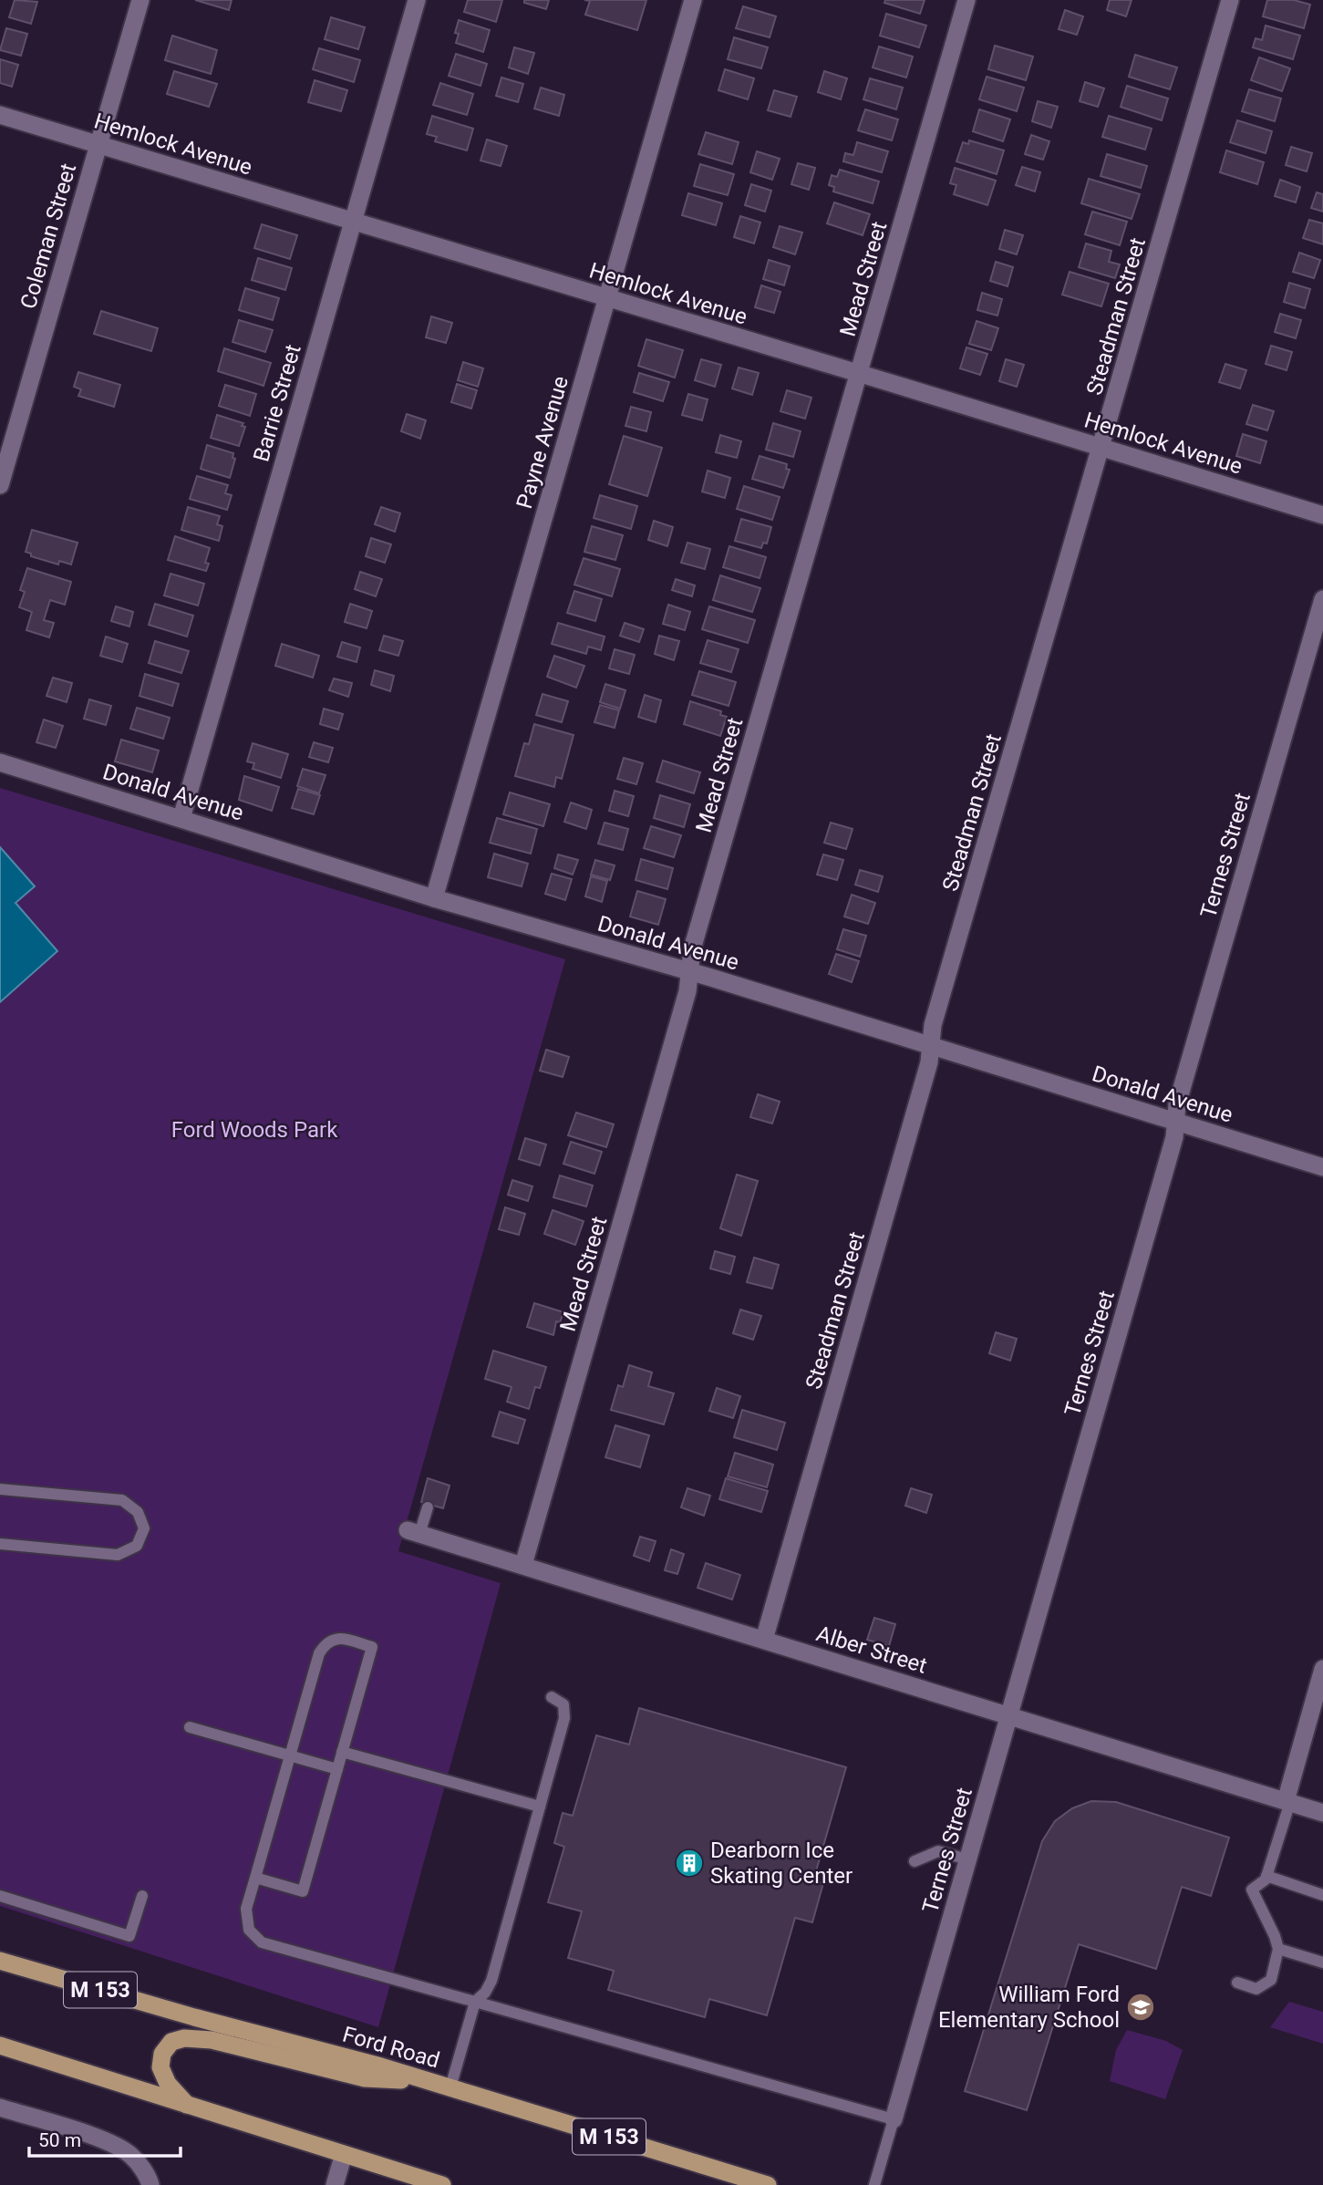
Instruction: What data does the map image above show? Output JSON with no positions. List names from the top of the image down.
{
  "streets": {
    "main road": ["M 153", "Ford Road"],
    "street": [
      "Hemlock Avenue",
      "Coleman Street",
      "Mead Street",
      "Steadman Street",
      "Barrie Street",
      "Payne Avenue",
      "Donald Avenue",
      "Ternes Street",
      "Alber Street"
    ]
  },
  "crossings": [
    ["Hemlock Avenue", "Coleman Street"],
    ["Hemlock Avenue", "Mead Street"],
    ["Hemlock Avenue", "Steadman Street"],
    ["Hemlock Avenue", "Barrie Street"],
    ["Hemlock Avenue", "Payne Avenue"],
    ["Mead Street", "Donald Avenue"],
    ["Mead Street", "Alber Street"],
    ["Steadman Street", "Donald Avenue"],
    ["Steadman Street", "Alber Street"],
    ["Barrie Street", "Donald Avenue"],
    ["Payne Avenue", "Donald Avenue"],
    ["Donald Avenue", "Ternes Street"],
    ["Ternes Street", "Alber Street"]
  ],
  "parks": ["Ford Woods Park"],
  "places": {
    "building": ["Dearborn Ice Skating Center"],
    "school or university": ["William Ford Elementary School"]
  },
  "scale_bar": "50 m"
}
